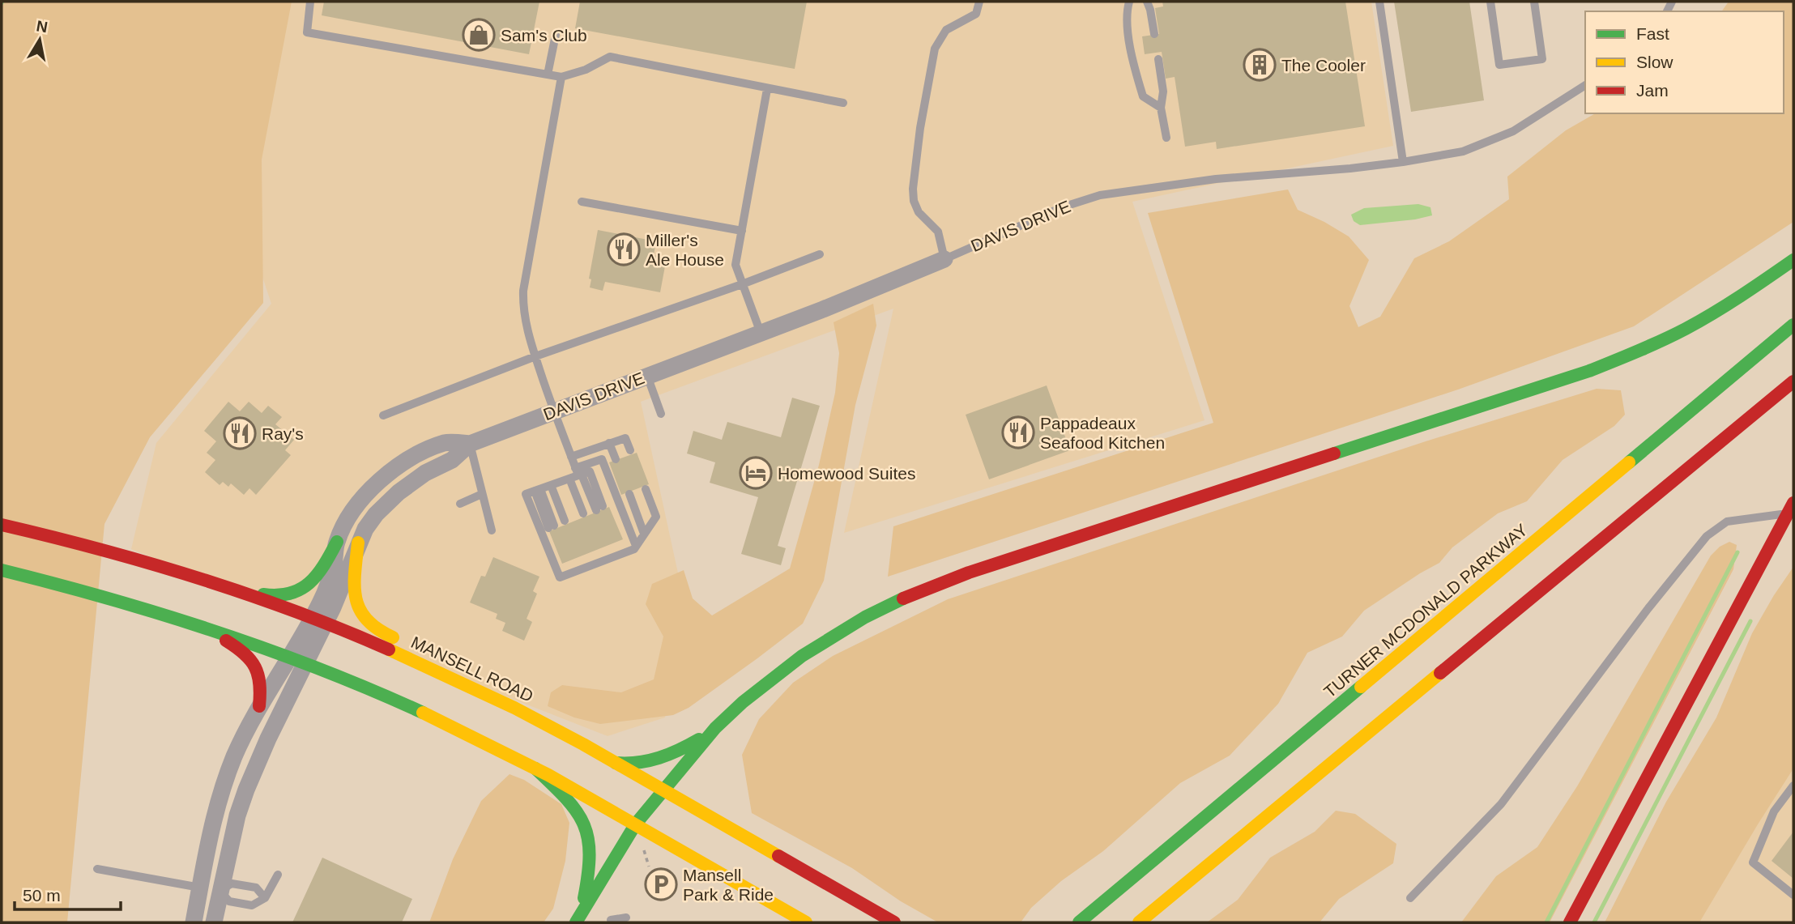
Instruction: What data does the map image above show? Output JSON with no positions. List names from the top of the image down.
{
  "streets": {
    "main road": ["TURNER MCDONALD PARKWAY", "MANSELL ROAD"],
    "street": ["DAVIS DRIVE"]
  },
  "crossings": [
    ["DAVIS DRIVE", "MANSELL ROAD"]
  ],
  "places": {
    "shop": ["Sam's Club"],
    "building": ["The Cooler"],
    "restaurant": ["Miller's Ale House", "Pappadeaux Seafood Kitchen", "Ray's"],
    "hotel": ["Homewood Suites"],
    "parking": ["Mansell Park & Ride"]
  },
  "legend": ["Fast", "Slow", "Jam"],
  "scale_bar": "50 m",
  "north": "top"
}
